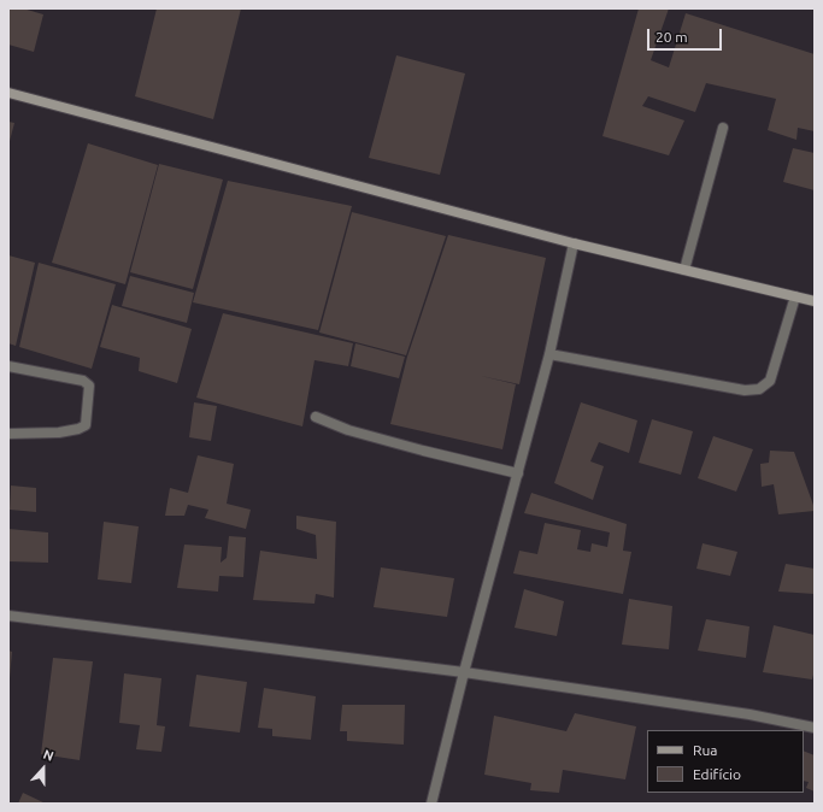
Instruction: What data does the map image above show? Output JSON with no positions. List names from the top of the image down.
{
  "legend": ["Rua", "Edifício"],
  "scale_bar": "20 m",
  "north": "top"
}
